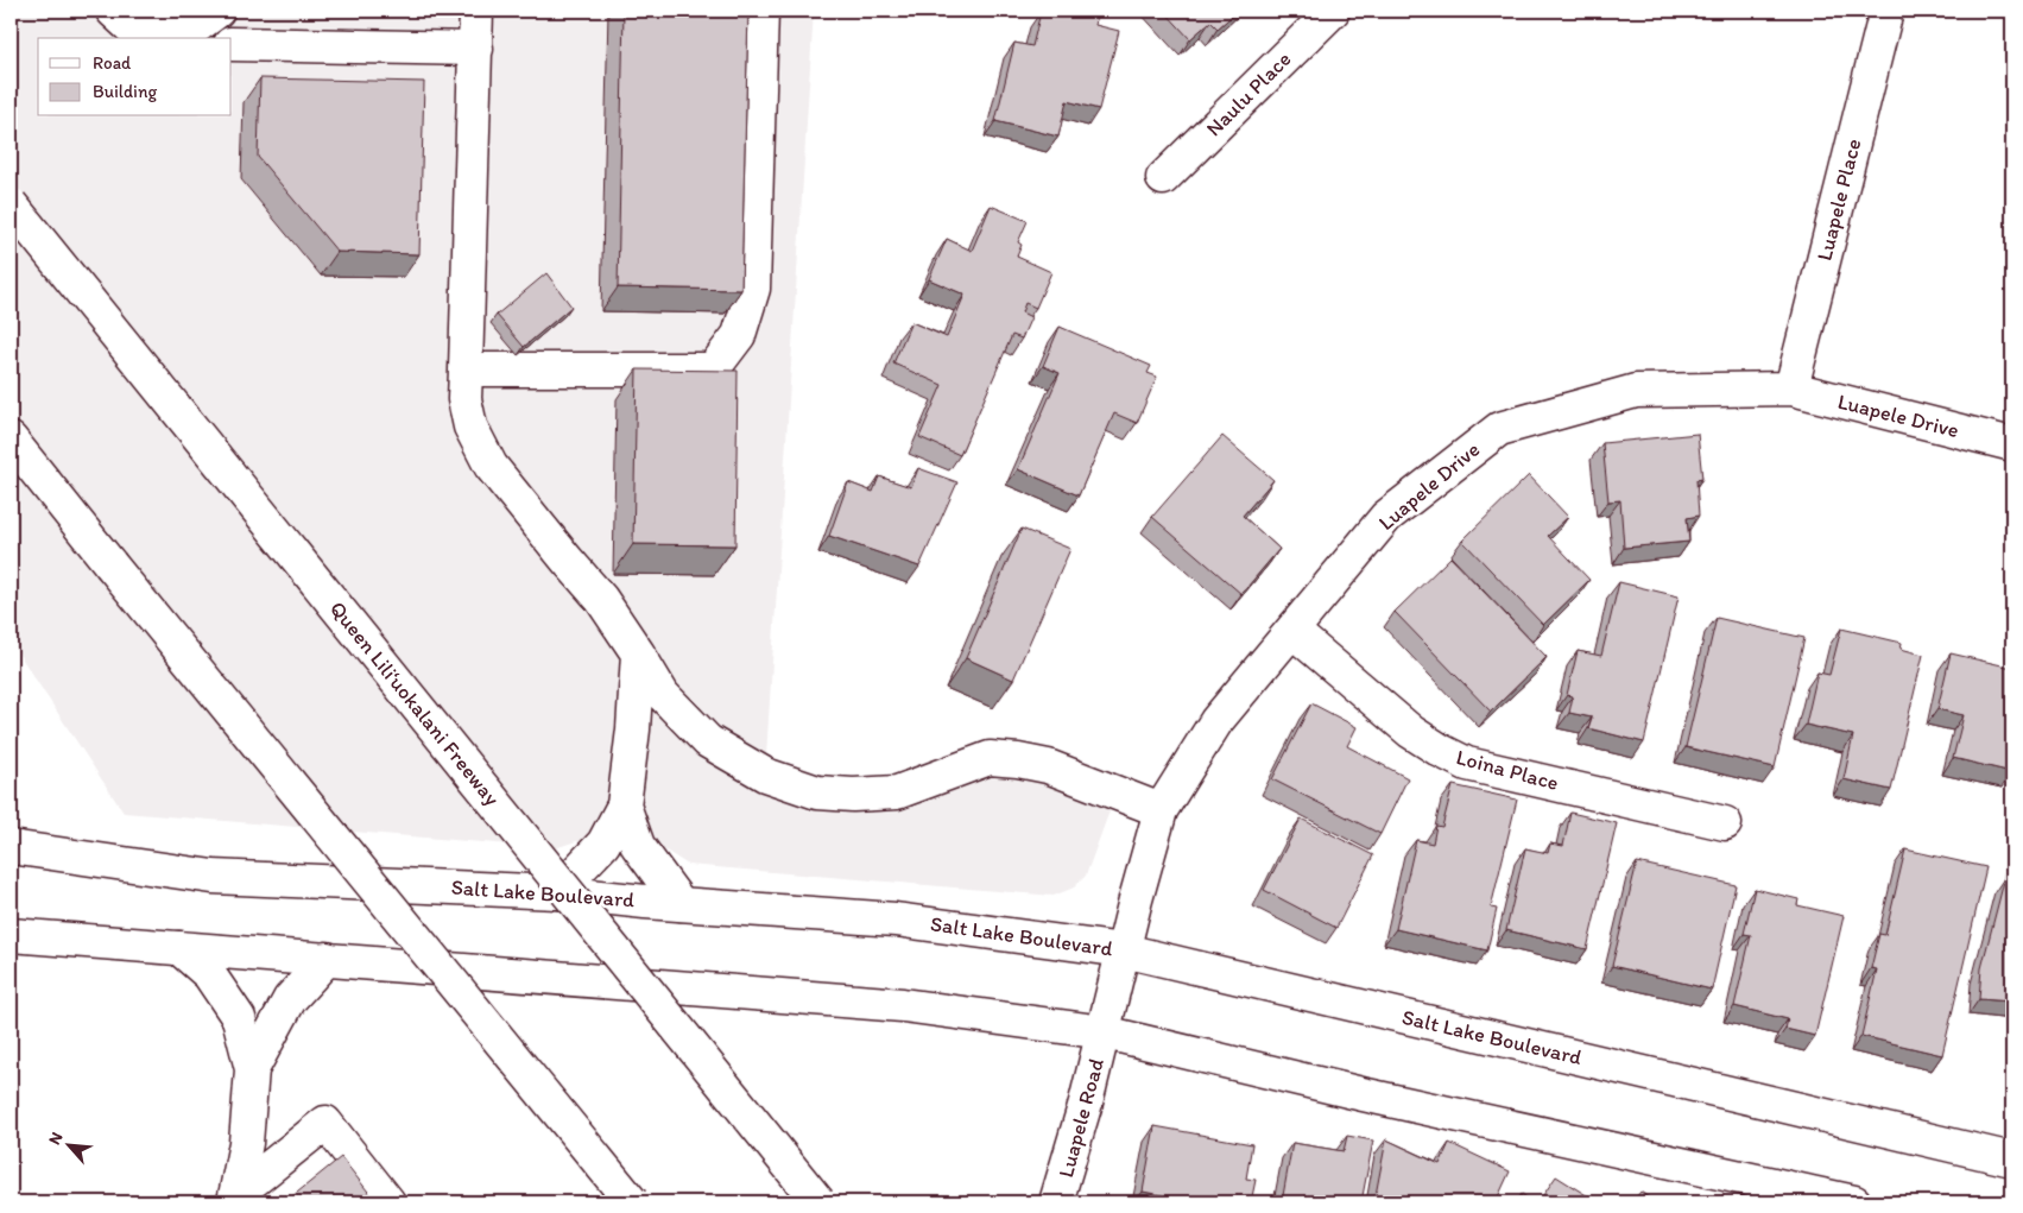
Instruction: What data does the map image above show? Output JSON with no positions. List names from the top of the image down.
{
  "streets": {
    "main road": [
      "Naulu Place",
      "Luapele Place",
      "Luapele Drive",
      "Queen Liliʻuokalani Freeway",
      "Loina Place",
      "Salt Lake Boulevard",
      "Luapele Road"
    ]
  },
  "crossings": [
    ["Luapele Place", "Luapele Drive"],
    ["Luapele Drive", "Loina Place"],
    ["Luapele Drive", "Salt Lake Boulevard"],
    ["Luapele Drive", "Luapele Road"]
  ],
  "legend": ["Road", "Building"],
  "north": "top left"
}
